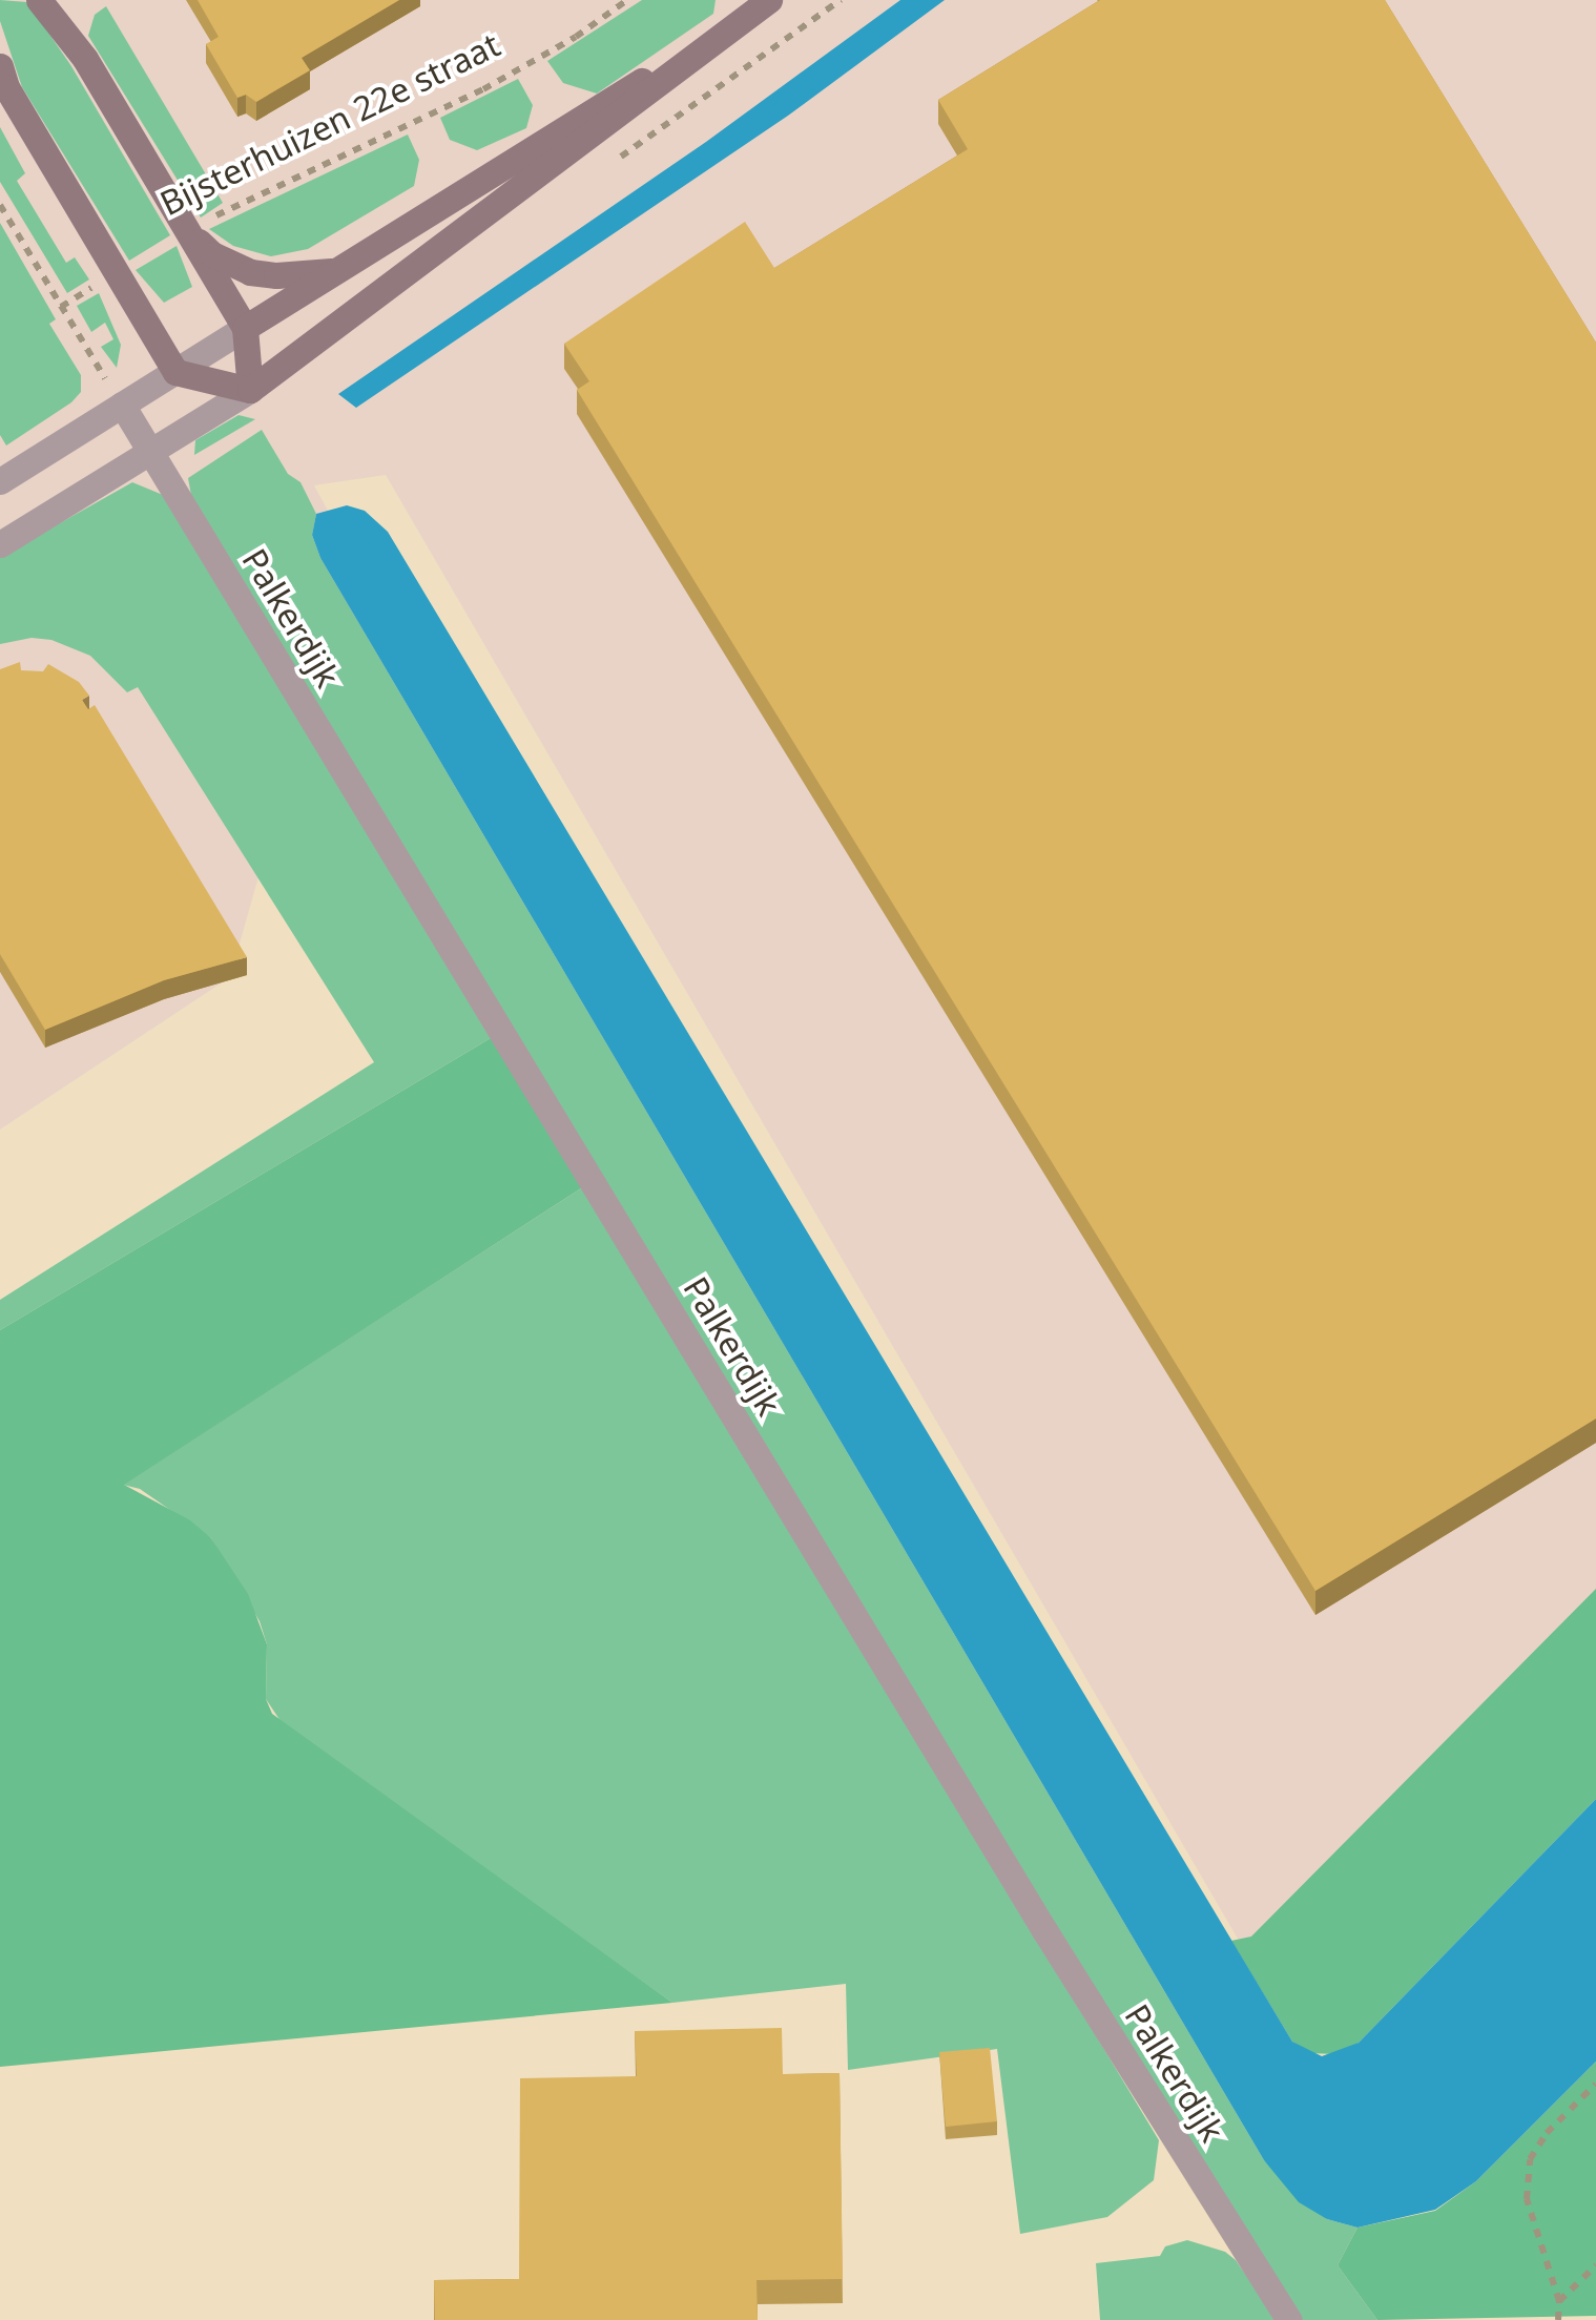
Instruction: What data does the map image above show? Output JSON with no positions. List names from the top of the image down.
{
  "streets": {
    "street": ["Palkerdijk"],
    "path": ["Bijsterhuizen 22e straat"]
  }
}
